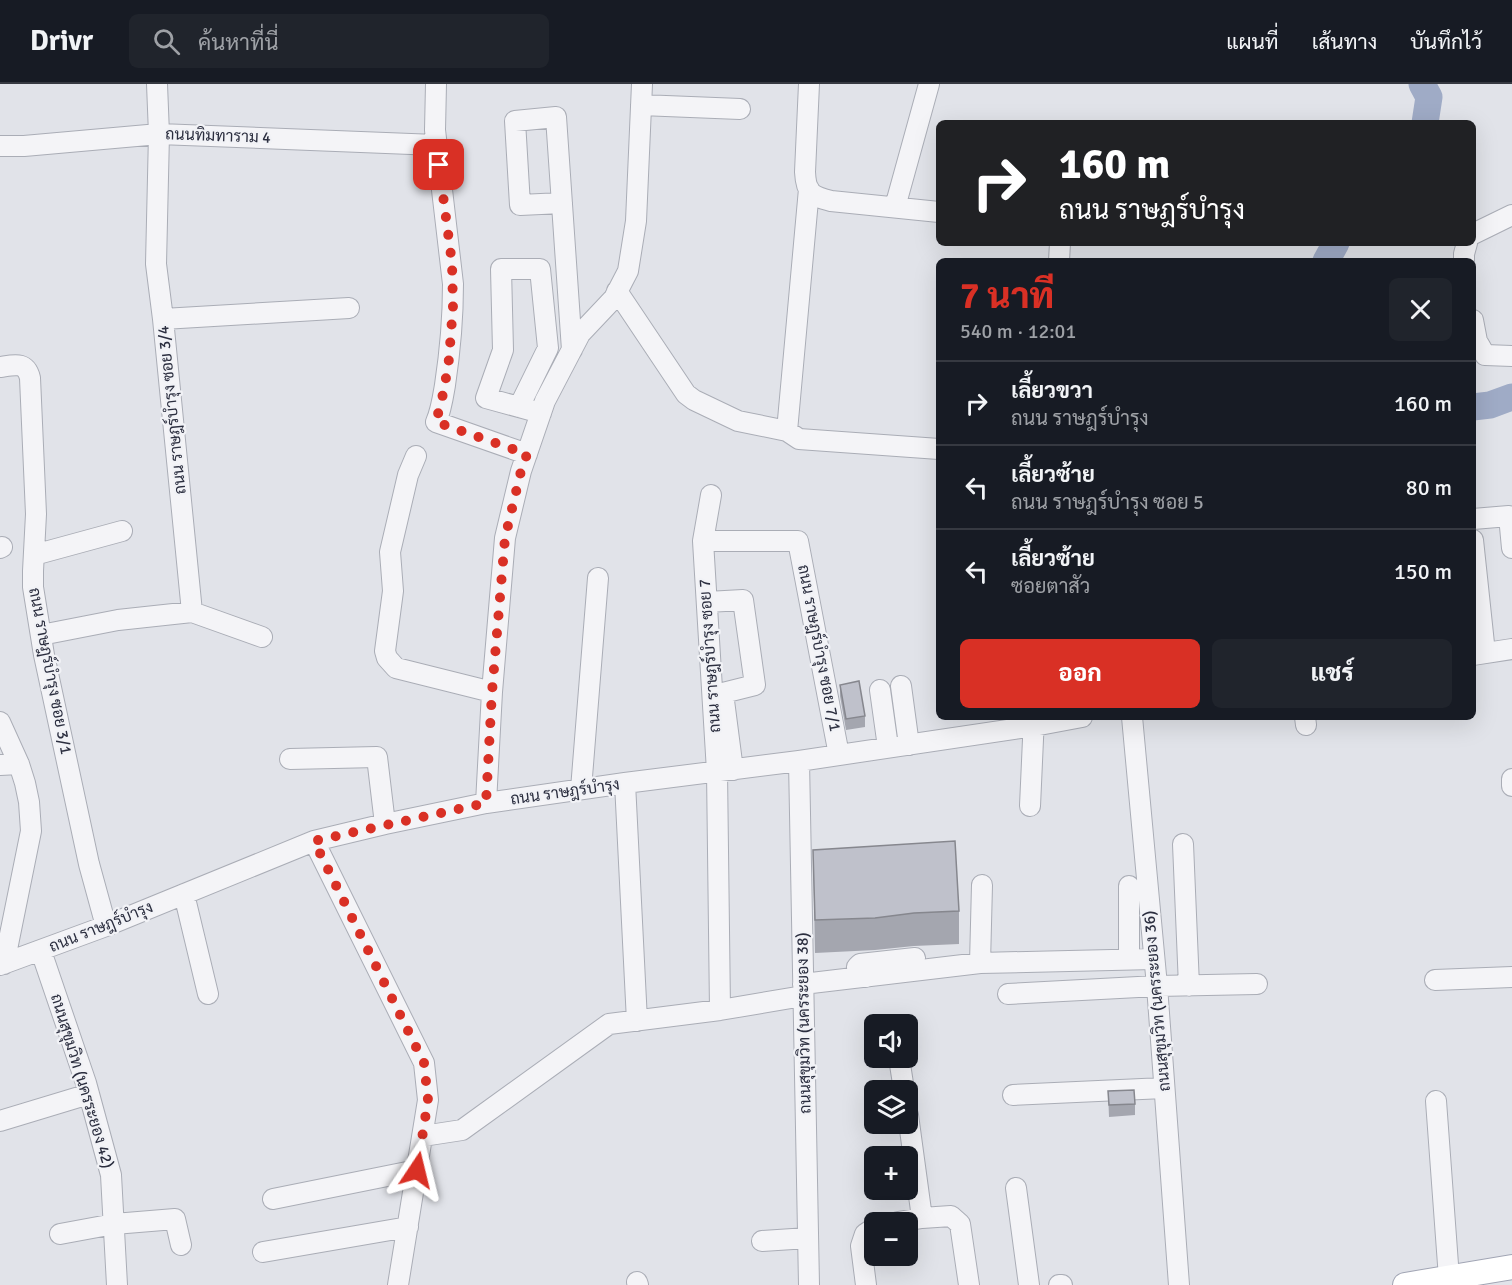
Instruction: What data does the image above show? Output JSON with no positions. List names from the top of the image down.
{
  "streets": {
    "street": [
      "ถนนทิมทาราม 4",
      "ถนน ราษฎร์บำรุง ซอย 3/4",
      "ถนน ราษฎร์บำรุง ซอย 7/1",
      "ถนน ราษฎร์บำรุง ซอย 7",
      "ถนน ราษฎร์บำรุง ซอย 3/1",
      "ถนน ราษฎร์บำรุง",
      "ถนนสุขุมวิท (นครระยอง 36)",
      "ถนนสุขุมวิท (นครระยอง 38)",
      "ถนนสุขุมวิท (นครระยอง 42)"
    ]
  },
  "crossings": [
    ["ถนนทิมทาราม 4", "ถนน ราษฎร์บำรุง ซอย 3/4"],
    ["ถนน ราษฎร์บำรุง ซอย 7/1", "ถนน ราษฎร์บำรุง ซอย 7"],
    ["ถนน ราษฎร์บำรุง ซอย 7/1", "ถนน ราษฎร์บำรุง"],
    ["ถนน ราษฎร์บำรุง ซอย 7", "ถนน ราษฎร์บำรุง"],
    ["ถนน ราษฎร์บำรุง ซอย 3/1", "ถนน ราษฎร์บำรุง"],
    ["ถนน ราษฎร์บำรุง", "ถนนสุขุมวิท (นครระยอง 38)"],
    ["ถนน ราษฎร์บำรุง", "ถนนสุขุมวิท (นครระยอง 42)"]
  ],
  "page": {
    "header": "Drivr",
    "search": "ค้นหาที่นี่",
    "nav": ["แผนที่", "เส้นทาง", "บันทึกไว้"],
    "turn": ["160 m", "ถนน ราษฎร์บำรุง"],
    "heading": ["7 นาที", "540 m · 12:01"],
    "list": [
      {
        "name": "เลี้ยวขวา",
        "note": "ถนน ราษฎร์บำรุง",
        "value": "160 m"
      },
      {
        "name": "เลี้ยวซ้าย",
        "note": "ถนน ราษฎร์บำรุง ซอย 5",
        "value": "80 m"
      },
      {
        "name": "เลี้ยวซ้าย",
        "note": "ซอยตาสัว",
        "value": "150 m"
      }
    ],
    "buttons": ["ออก", "แชร์"],
    "map_buttons": ["+", "−"]
  }
}
